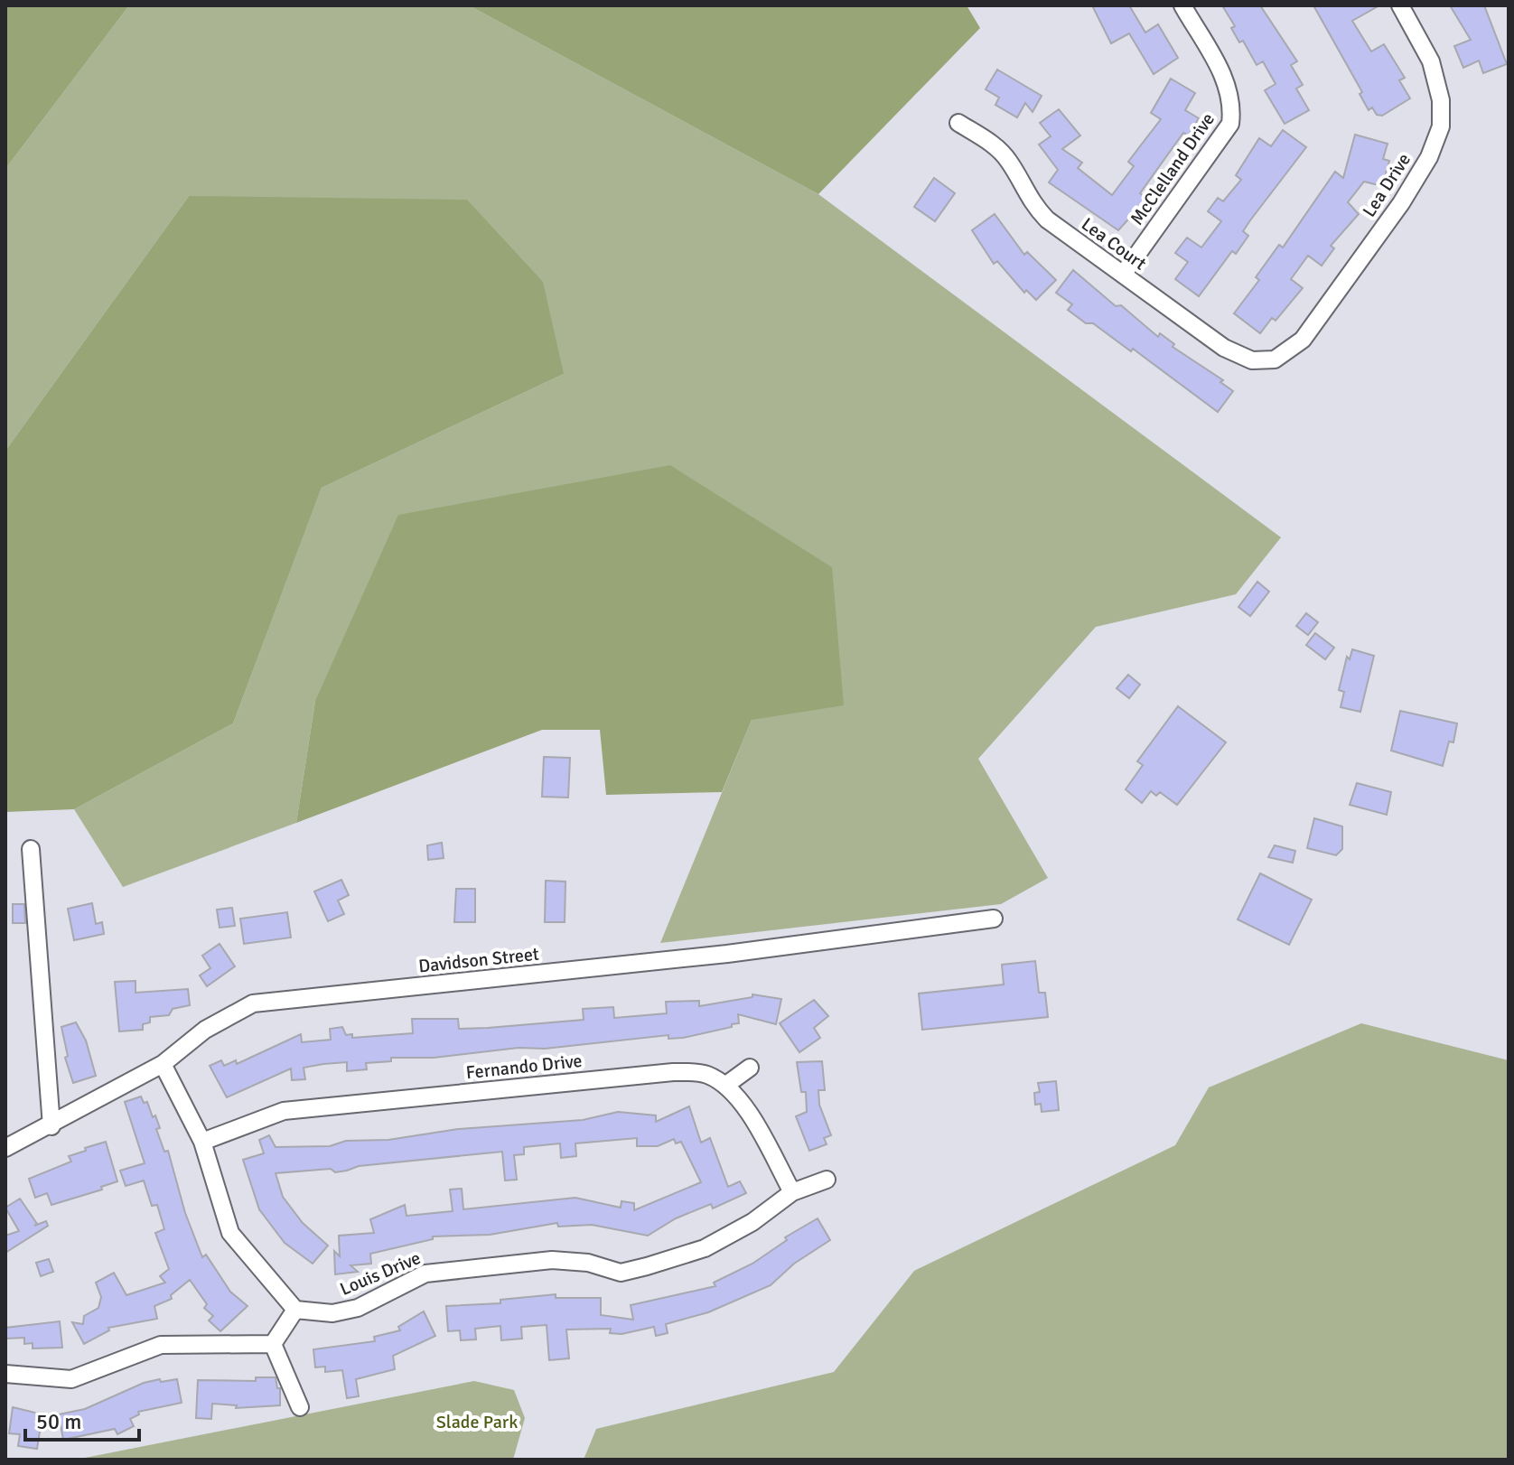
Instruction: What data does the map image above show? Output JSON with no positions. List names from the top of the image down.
{
  "streets": {
    "street": [
      "McClelland Drive",
      "Lea Drive",
      "Lea Court",
      "Davidson Street",
      "Fernando Drive",
      "Louis Drive"
    ]
  },
  "crossings": [
    ["McClelland Drive", "Lea Court"],
    ["Lea Drive", "Lea Court"]
  ],
  "parks": ["Slade Park"],
  "scale_bar": "50 m"
}
